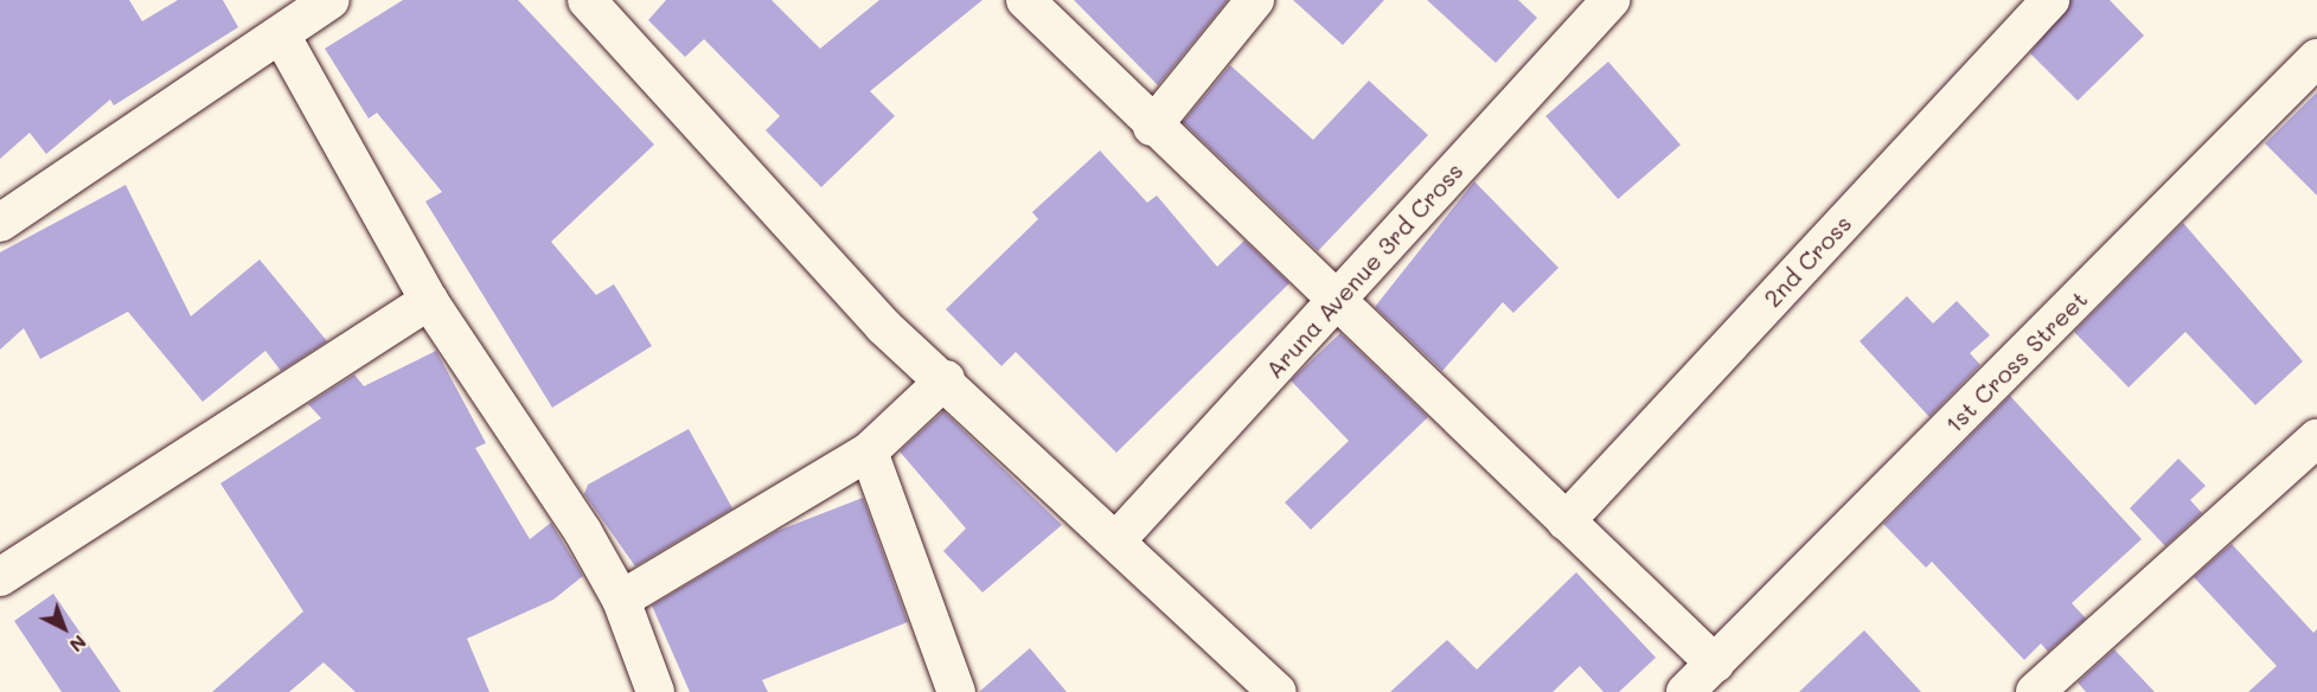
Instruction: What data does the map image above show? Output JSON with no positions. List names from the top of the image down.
{
  "streets": {
    "street": ["2nd Cross", "Aruna Avenue 3rd Cross", "1st Cross Street"]
  },
  "north": "bottom right"
}
